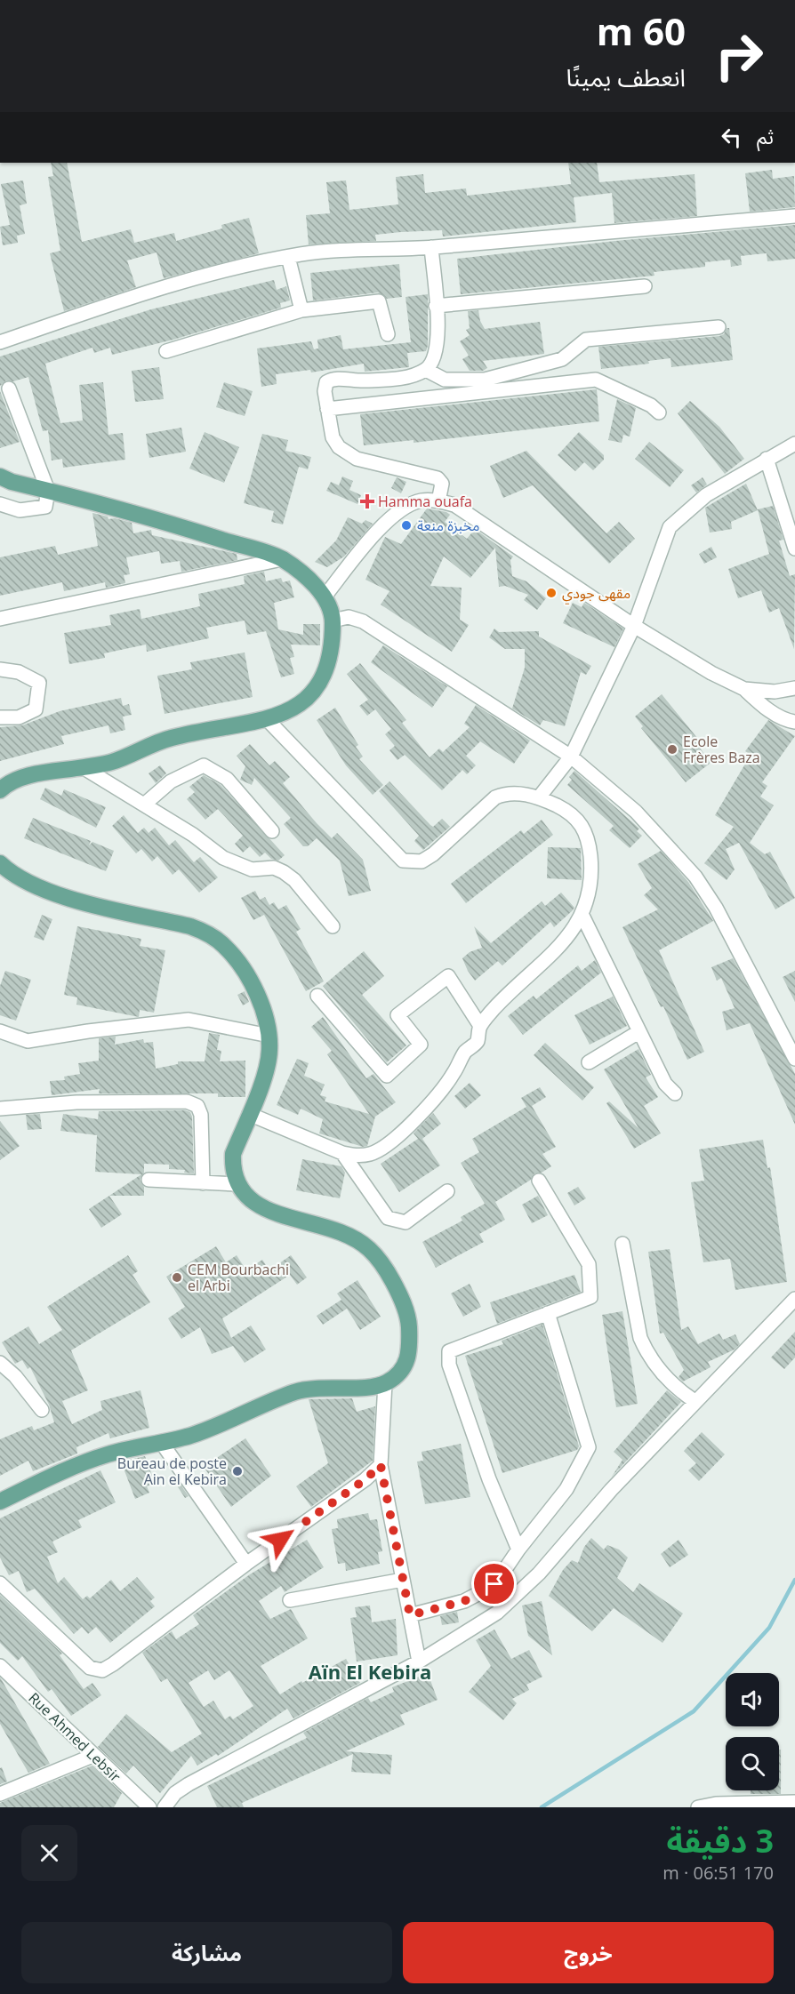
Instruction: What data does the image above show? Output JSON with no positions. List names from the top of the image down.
{
  "streets": {
    "street": ["Rue Ahmed Lebsir"]
  },
  "districts": ["Aïn El Kebira"],
  "places": {
    "health": ["Hamma ouafa"],
    "other": [
      "مخبزة منعة",
      "مقهى جودي",
      "Ecole Frères Baza",
      "CEM Bourbachi el Arbi",
      "Bureau de poste Ain el Kebira"
    ]
  },
  "page": {
    "turn": ["60 m", "انعطف يمينًا"],
    "then": "ثم",
    "heading": ["3 دقيقة", "170 m · 06:51"],
    "buttons": ["خروج", "مشاركة"]
  }
}
